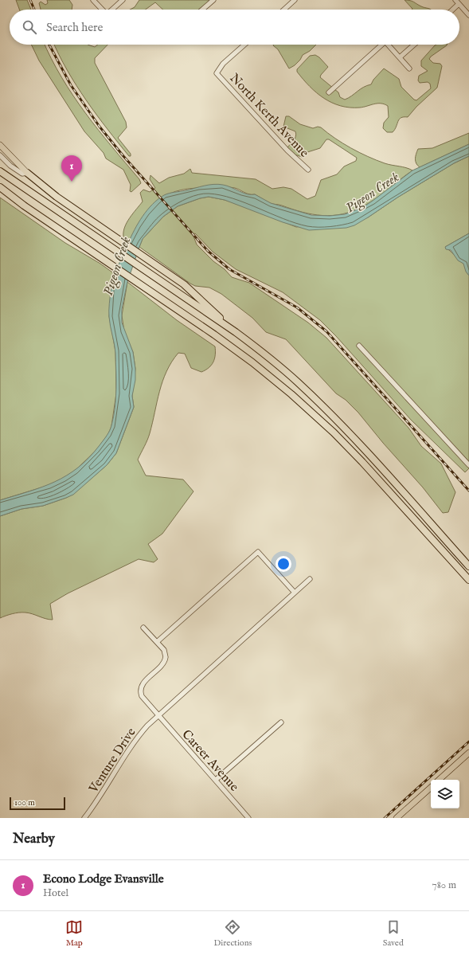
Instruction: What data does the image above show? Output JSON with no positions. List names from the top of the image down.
{
  "streets": {
    "street": ["North Kerth Avenue", "Venture Drive", "Career Avenue"]
  },
  "crossings": [
    ["Venture Drive", "Career Avenue"]
  ],
  "water": ["Pigeon Creek"],
  "scale_bar": "100 m",
  "page": {
    "search": "Search here",
    "pins": "1",
    "scale": "100 m",
    "heading": "Nearby",
    "list": [
      {
        "mark": "1",
        "name": "Econo Lodge Evansville",
        "note": "Hotel",
        "value": "780 m"
      }
    ],
    "nav": ["Map", "Directions", "Saved"]
  }
}
